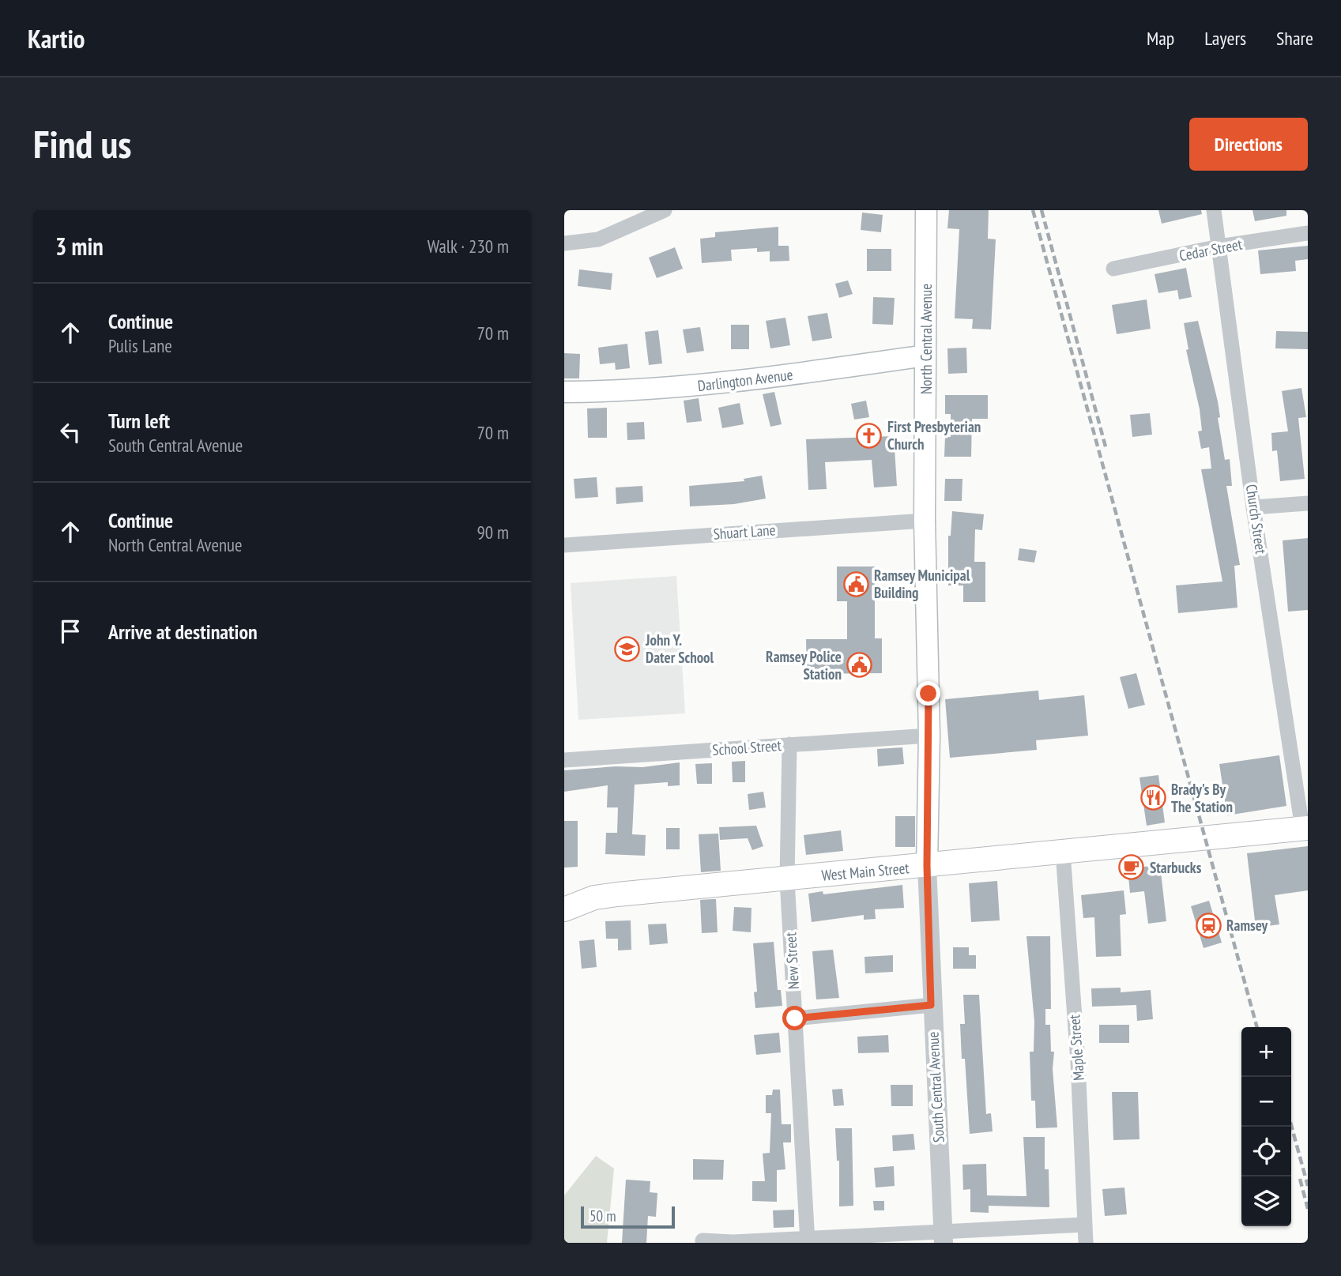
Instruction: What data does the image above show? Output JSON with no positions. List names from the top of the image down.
{
  "streets": {
    "main road": ["North Central Avenue", "Darlington Avenue", "West Main Street"],
    "street": [
      "Cedar Street",
      "Church Street",
      "Shuart Lane",
      "School Street",
      "New Street",
      "Maple Street",
      "South Central Avenue"
    ]
  },
  "crossings": [
    ["Cedar Street", "Church Street"],
    ["North Central Avenue", "Darlington Avenue"],
    ["North Central Avenue", "Shuart Lane"],
    ["North Central Avenue", "School Street"],
    ["North Central Avenue", "West Main Street"],
    ["North Central Avenue", "South Central Avenue"],
    ["Church Street", "West Main Street"],
    ["School Street", "New Street"],
    ["West Main Street", "New Street"],
    ["West Main Street", "Maple Street"],
    ["West Main Street", "South Central Avenue"]
  ],
  "places": {
    "church": ["First Presbyterian Church"],
    "public building": ["Ramsey Municipal Building", "Ramsey Police Station"],
    "school or university": ["John Y. Dater School"],
    "restaurant": ["Brady's By The Station"],
    "cafe": ["Starbucks"],
    "station": ["Ramsey"]
  },
  "scale_bar": "50 m",
  "page": {
    "header": "Kartio",
    "nav": ["Map", "Layers", "Share"],
    "buttons": "Directions",
    "title": "Find us",
    "heading": ["3 min", "Walk · 230 m"],
    "list": [
      ["Continue", "Pulis Lane", "70 m"],
      ["Turn left", "South Central Avenue", "70 m"],
      ["Continue", "North Central Avenue", "90 m"],
      "Arrive at destination"
    ],
    "map_buttons": ["+", "−"],
    "scale": "50 m"
  }
}
